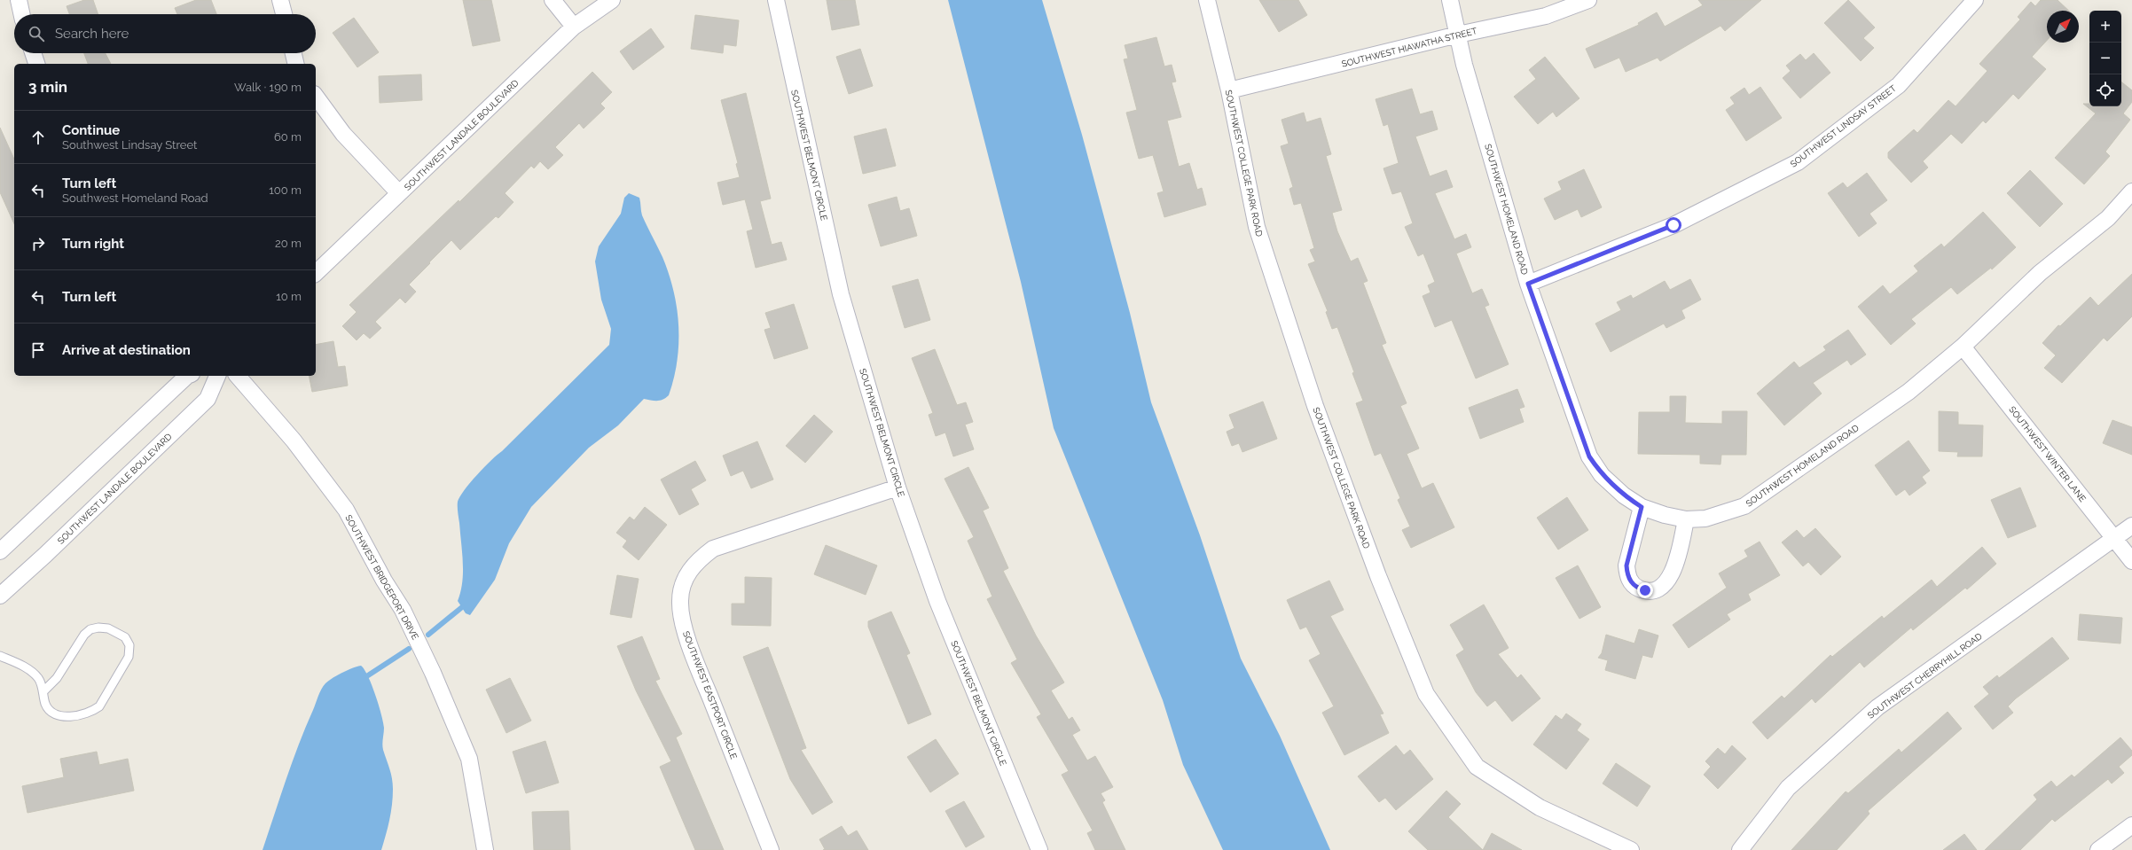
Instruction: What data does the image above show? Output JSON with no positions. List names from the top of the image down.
{
  "streets": {
    "street": [
      "SOUTHWEST HIAWATHA STREET",
      "SOUTHWEST LINDSAY STREET",
      "SOUTHWEST LANDALE BOULEVARD",
      "SOUTHWEST BELMONT CIRCLE",
      "SOUTHWEST COLLEGE PARK ROAD",
      "SOUTHWEST HOMELAND ROAD",
      "SOUTHWEST WINTER LANE",
      "SOUTHWEST BRIDGEPORT DRIVE",
      "SOUTHWEST CHERRYHILL ROAD",
      "SOUTHWEST EASTPORT CIRCLE"
    ]
  },
  "crossings": [
    ["SOUTHWEST HIAWATHA STREET", "SOUTHWEST COLLEGE PARK ROAD"],
    ["SOUTHWEST HIAWATHA STREET", "SOUTHWEST HOMELAND ROAD"],
    ["SOUTHWEST LINDSAY STREET", "SOUTHWEST HOMELAND ROAD"],
    ["SOUTHWEST BELMONT CIRCLE", "SOUTHWEST EASTPORT CIRCLE"],
    ["SOUTHWEST HOMELAND ROAD", "SOUTHWEST WINTER LANE"],
    ["SOUTHWEST WINTER LANE", "SOUTHWEST CHERRYHILL ROAD"]
  ],
  "north": "top right",
  "page": {
    "map_buttons": ["+", "−"],
    "search": "Search here",
    "heading": ["3 min", "Walk · 190 m"],
    "list": [
      ["Continue", "Southwest Lindsay Street", "60 m"],
      ["Turn left", "Southwest Homeland Road", "100 m"],
      ["Turn right", "20 m"],
      ["Turn left", "10 m"],
      "Arrive at destination"
    ]
  }
}
